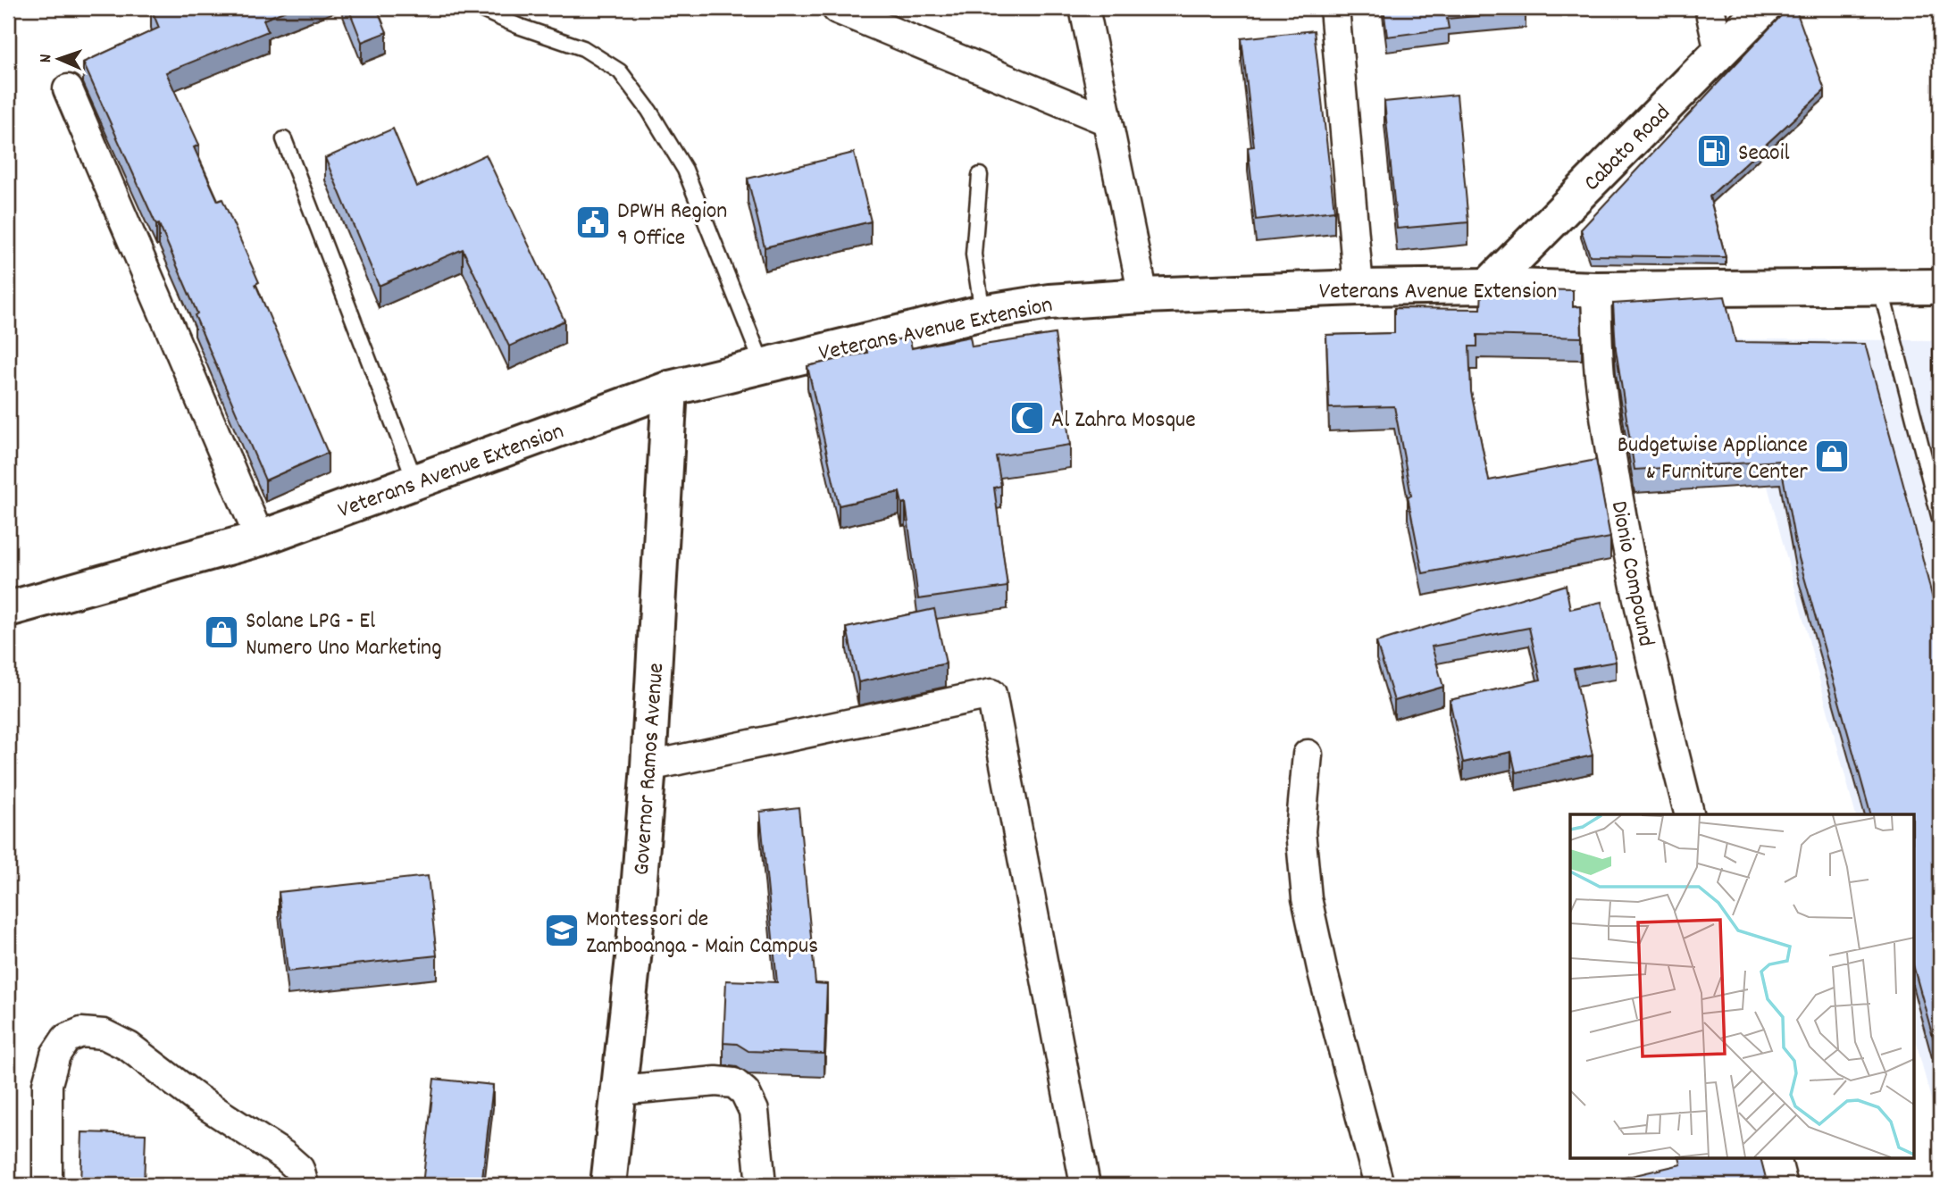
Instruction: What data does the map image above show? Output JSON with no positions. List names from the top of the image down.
{
  "streets": {
    "main road": ["Cabato Road", "Veterans Avenue Extension", "Governor Ramos Avenue"],
    "street": ["Dionio Compound"]
  },
  "crossings": [
    ["Cabato Road", "Veterans Avenue Extension"],
    ["Veterans Avenue Extension", "Dionio Compound"],
    ["Veterans Avenue Extension", "Governor Ramos Avenue"]
  ],
  "places": {
    "fuel station": ["Seaoil"],
    "public building": ["DPWH Region 9 Office"],
    "mosque": ["Al Zahra Mosque"],
    "shop": ["Budgetwise Appliance & Furniture Center", "Solane LPG - El Numero Uno Marketing"],
    "school or university": ["Montessori de Zamboanga - Main Campus"]
  },
  "north": "left"
}
